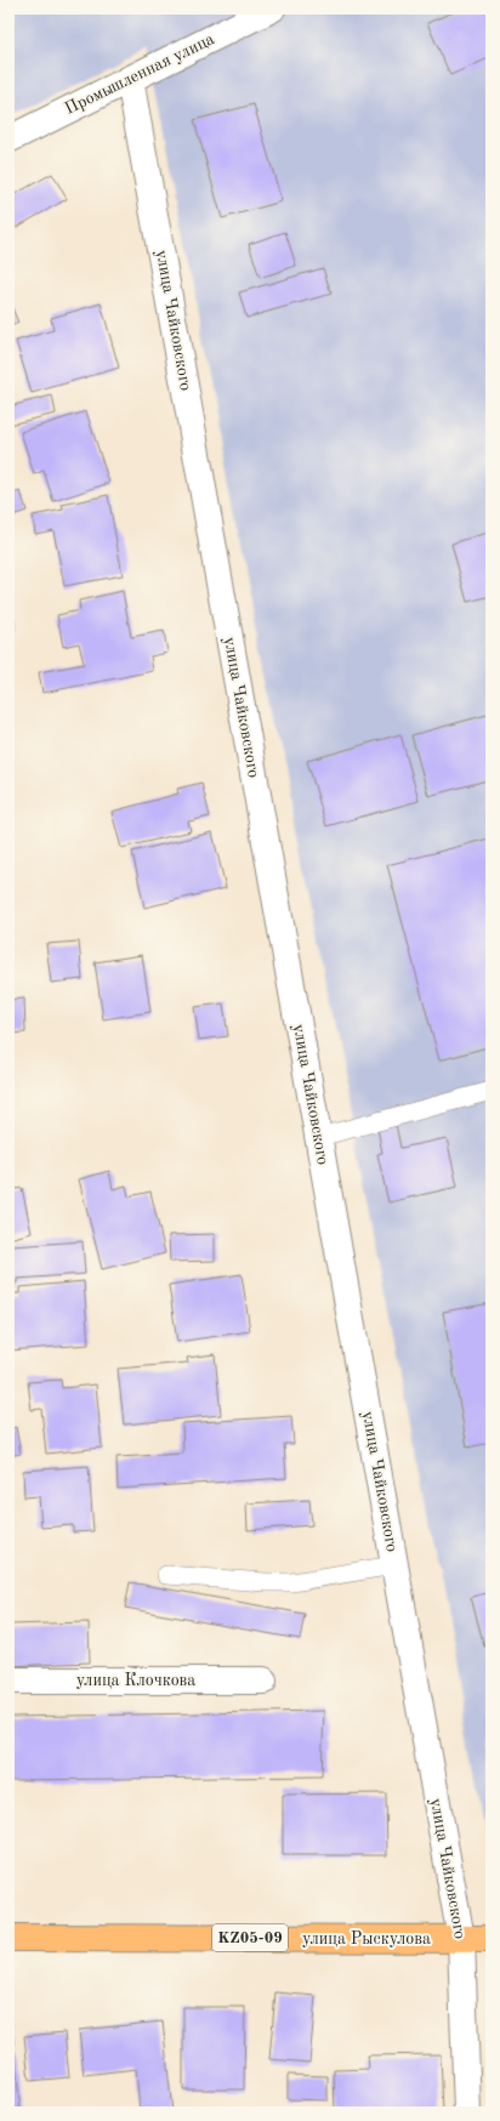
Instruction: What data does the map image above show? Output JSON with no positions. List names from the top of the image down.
{
  "streets": {
    "main road": ["KZ05-09", "улица Рыскулова"],
    "street": ["Промышленная улица", "улица Чайковского", "улица Клочкова"]
  },
  "crossings": [
    ["Промышленная улица", "улица Чайковского"],
    ["улица Чайковского", "улица Рыскулова"]
  ]
}
